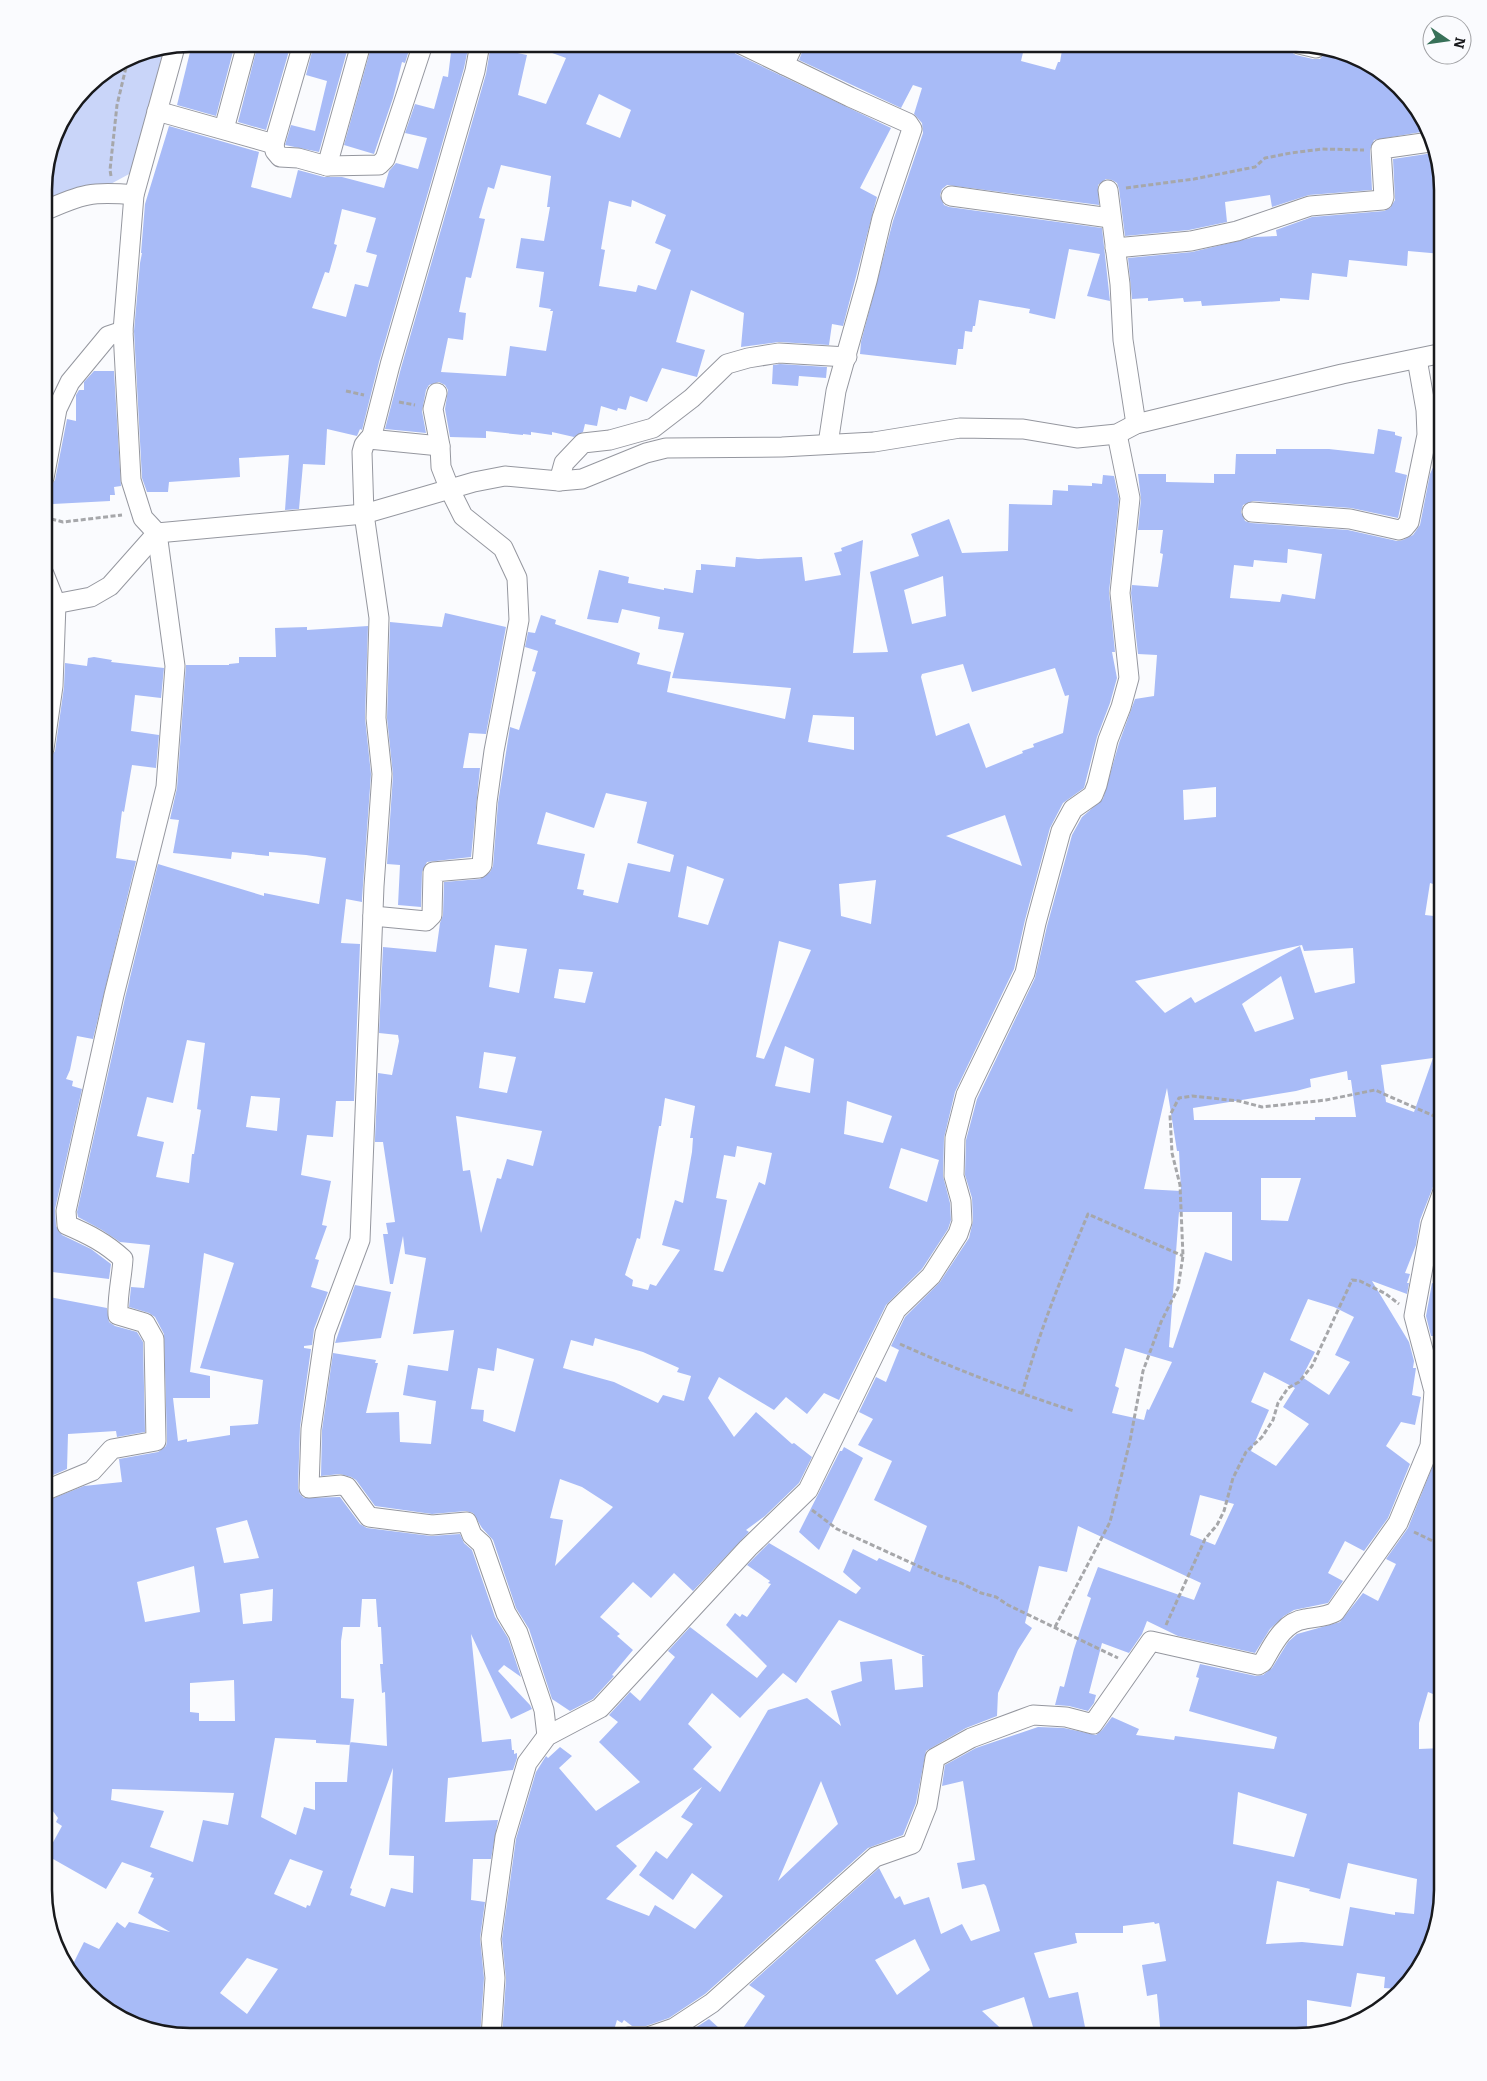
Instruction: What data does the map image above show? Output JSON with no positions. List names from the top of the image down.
{
  "north": "right"
}
